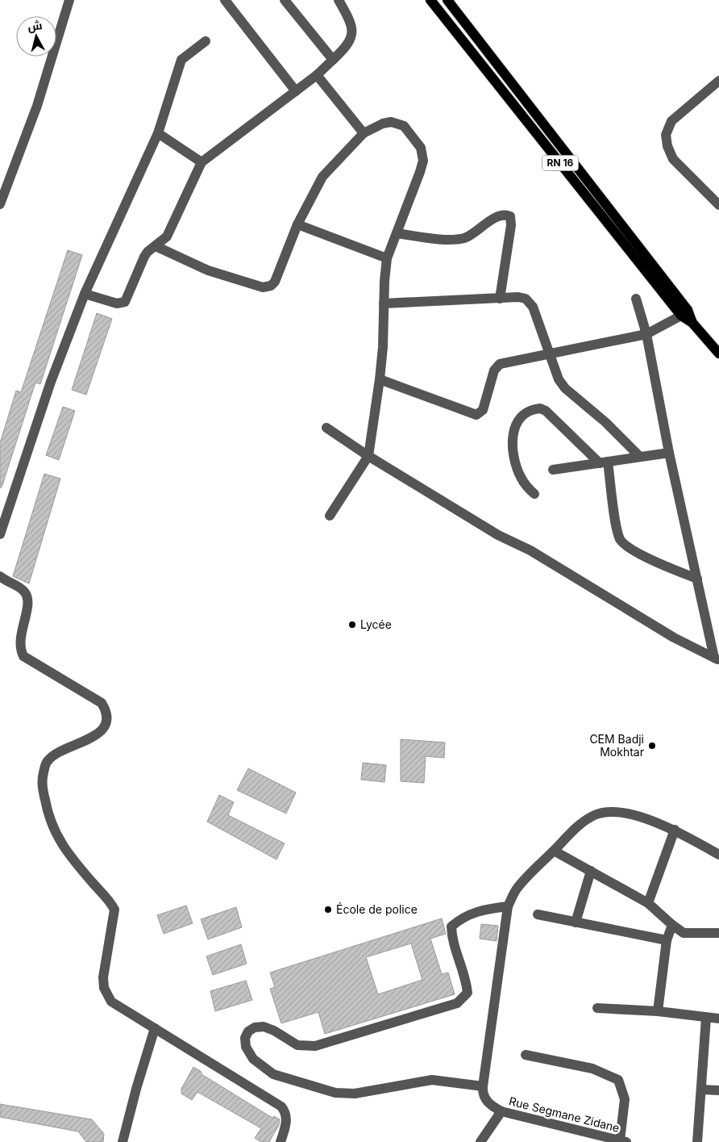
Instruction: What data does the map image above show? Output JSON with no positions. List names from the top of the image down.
{
  "streets": {
    "main road": ["RN 16"],
    "street": ["Rue Segmane Zidane"]
  },
  "places": ["Lycée", "CEM Badji Mokhtar", "École de police"],
  "north": "top"
}
